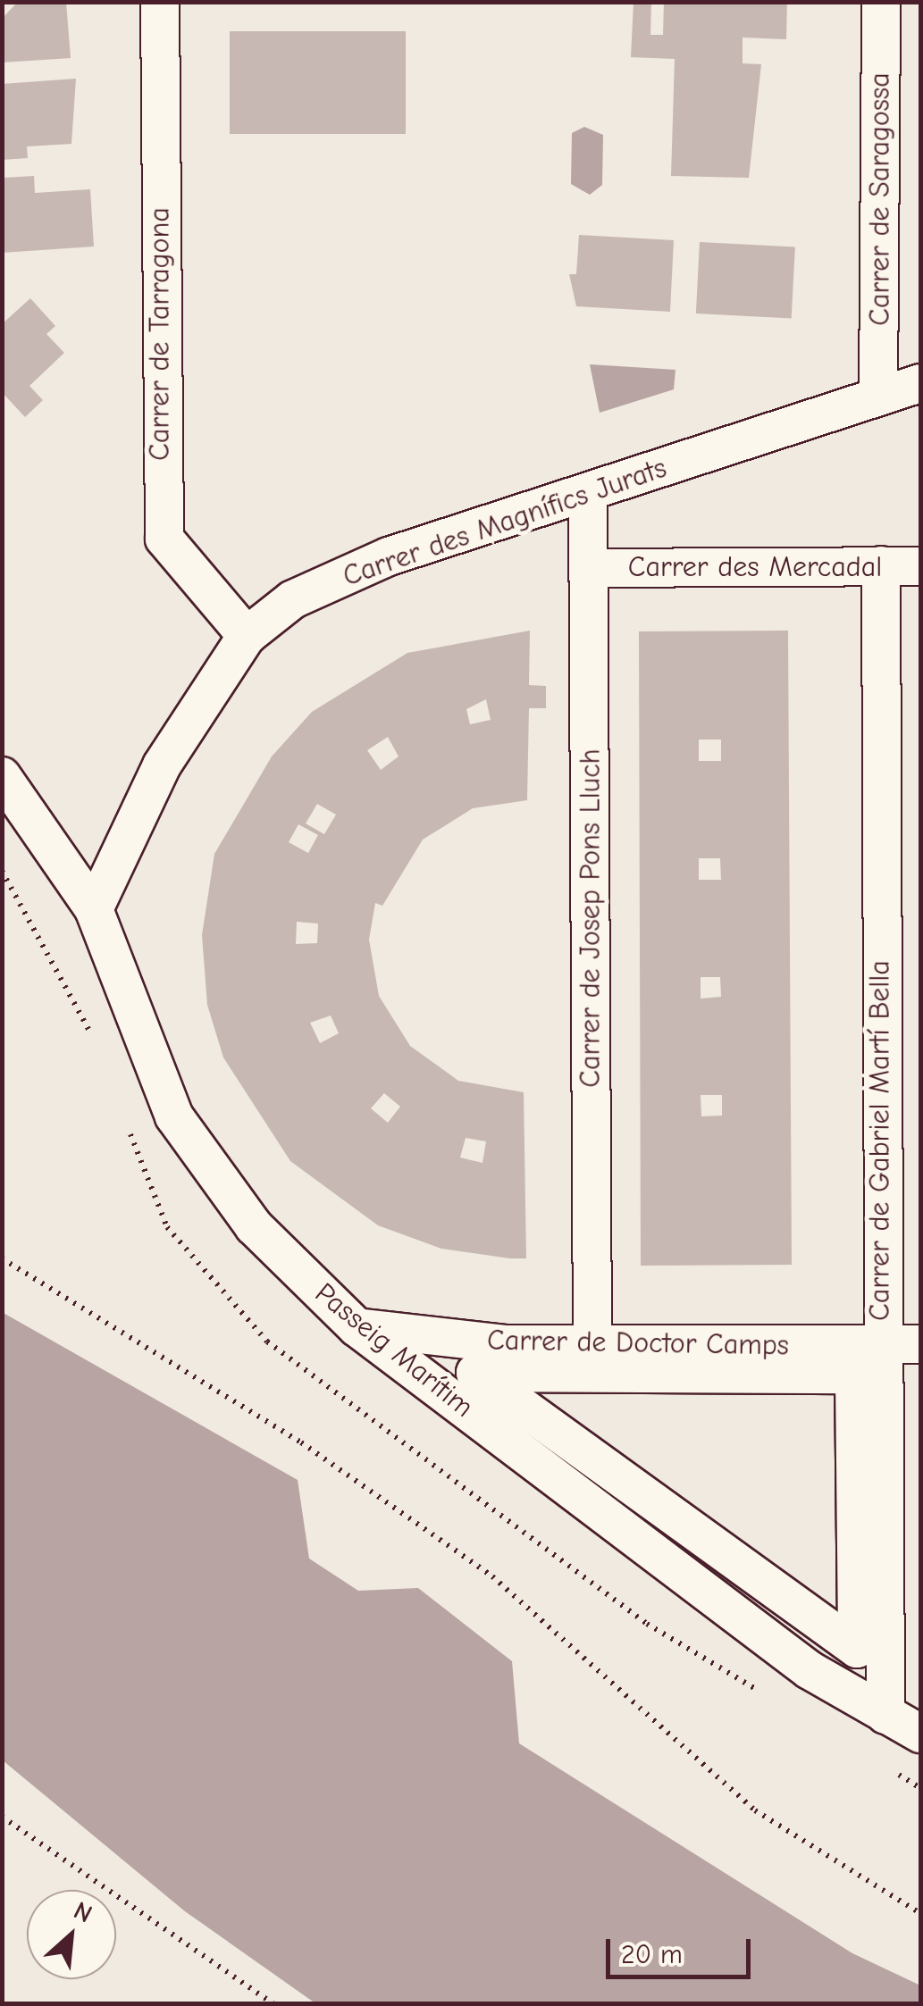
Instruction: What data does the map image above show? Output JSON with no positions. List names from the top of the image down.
{
  "streets": {
    "street": [
      "Carrer de Saragossa",
      "Carrer de Tarragona",
      "Carrer des Magnífics Jurats",
      "Carrer des Mercadal",
      "Carrer de Josep Pons Lluch",
      "Carrer de Gabriel Martí Bella",
      "Carrer de Doctor Camps",
      "Passeig Marítim"
    ]
  },
  "crossings": [
    ["Carrer de Saragossa", "Carrer des Magnífics Jurats"],
    ["Carrer de Tarragona", "Carrer des Magnífics Jurats"],
    ["Carrer des Magnífics Jurats", "Carrer de Josep Pons Lluch"],
    ["Carrer des Magnífics Jurats", "Passeig Marítim"],
    ["Carrer des Mercadal", "Carrer de Josep Pons Lluch"],
    ["Carrer des Mercadal", "Carrer de Gabriel Martí Bella"],
    ["Carrer de Josep Pons Lluch", "Carrer de Doctor Camps"],
    ["Carrer de Gabriel Martí Bella", "Carrer de Doctor Camps"],
    ["Carrer de Doctor Camps", "Passeig Marítim"]
  ],
  "scale_bar": "20 m",
  "north": "top right"
}
